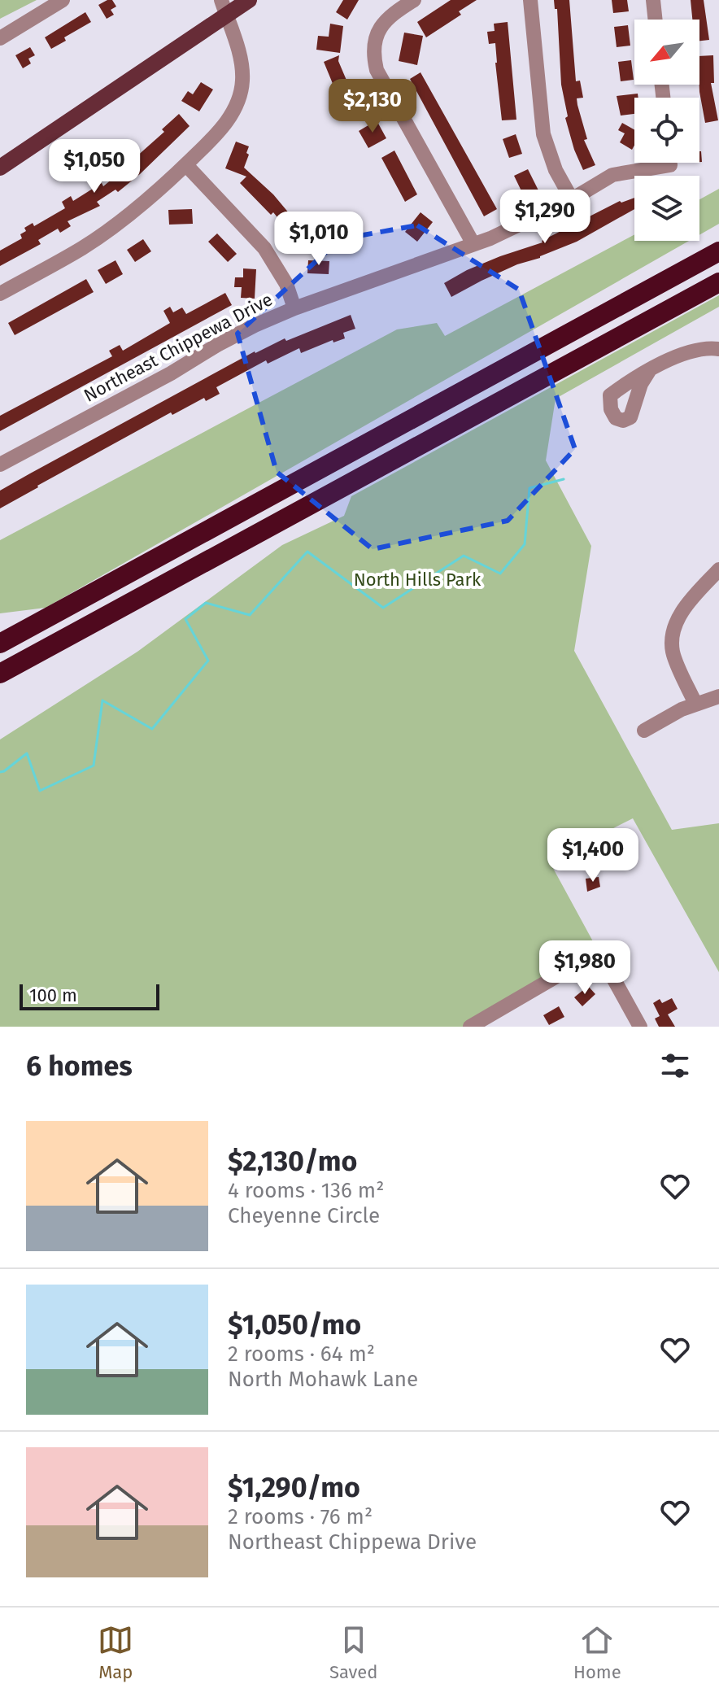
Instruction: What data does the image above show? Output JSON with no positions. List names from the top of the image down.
{
  "streets": {
    "street": ["Northeast Chippewa Drive"]
  },
  "parks": ["North Hills Park"],
  "scale_bar": "100 m",
  "north": "bottom left",
  "page": {
    "price": [
      "$2,130",
      "$1,050",
      "$1,290",
      "$1,010",
      "$1,400",
      "$1,980"
    ],
    "scale": "100 m",
    "heading": "6 homes",
    "list": [
      {
        "name": "$2,130/mo",
        "note": "4 rooms · 136 m² · Cheyenne Circle"
      },
      {
        "name": "$1,050/mo",
        "note": "2 rooms · 64 m² · North Mohawk Lane"
      },
      {
        "name": "$1,290/mo",
        "note": "2 rooms · 76 m² · Northeast Chippewa Drive"
      }
    ],
    "tabs": ["Map", "Saved", "Home"]
  }
}
